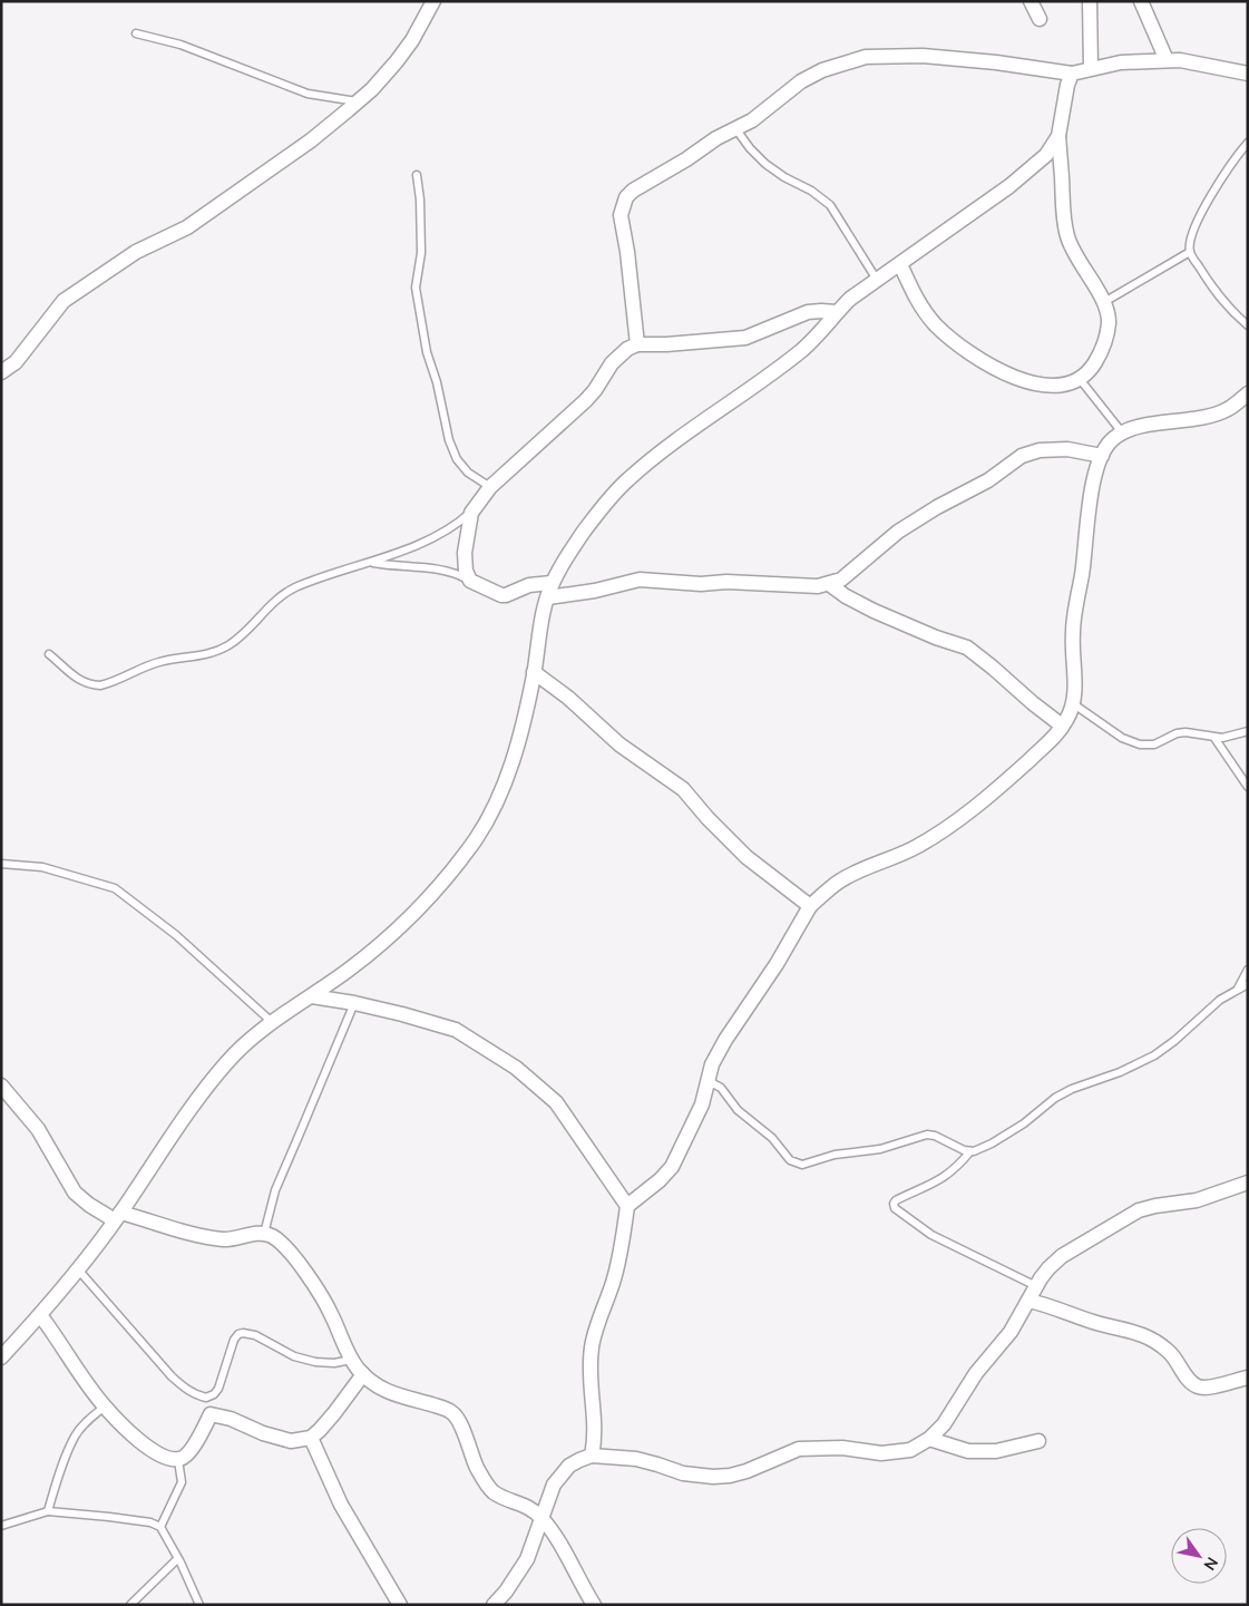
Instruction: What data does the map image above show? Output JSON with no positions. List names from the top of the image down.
{
  "north": "bottom right"
}
